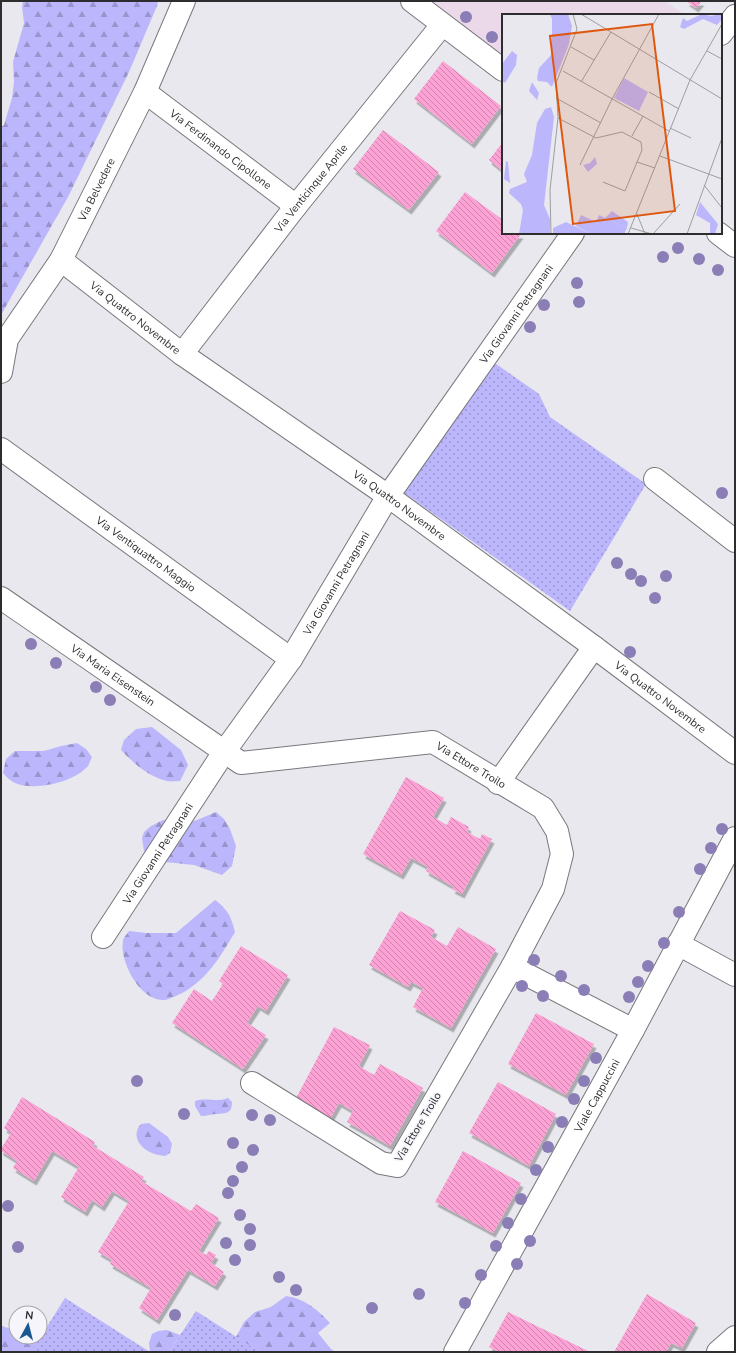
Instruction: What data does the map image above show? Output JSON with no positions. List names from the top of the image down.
{
  "streets": {
    "street": [
      "Via Ferdinando Cipollone",
      "Via Venticinque Aprile",
      "Via Belvedere",
      "Via Giovanni Petragnani",
      "Via Quattro Novembre",
      "Via Ventiquattro Maggio",
      "Via Maria Eisenstein",
      "Via Ettore Troilo",
      "Viale Cappuccini"
    ]
  },
  "crossings": [
    ["Via Ferdinando Cipollone", "Via Venticinque Aprile"],
    ["Via Ferdinando Cipollone", "Via Belvedere"],
    ["Via Venticinque Aprile", "Via Quattro Novembre"],
    ["Via Belvedere", "Via Quattro Novembre"],
    ["Via Giovanni Petragnani", "Via Quattro Novembre"],
    ["Via Giovanni Petragnani", "Via Ventiquattro Maggio"],
    ["Via Giovanni Petragnani", "Via Maria Eisenstein"],
    ["Via Giovanni Petragnani", "Via Ettore Troilo"],
    ["Via Maria Eisenstein", "Via Ettore Troilo"]
  ],
  "north": "top"
}
